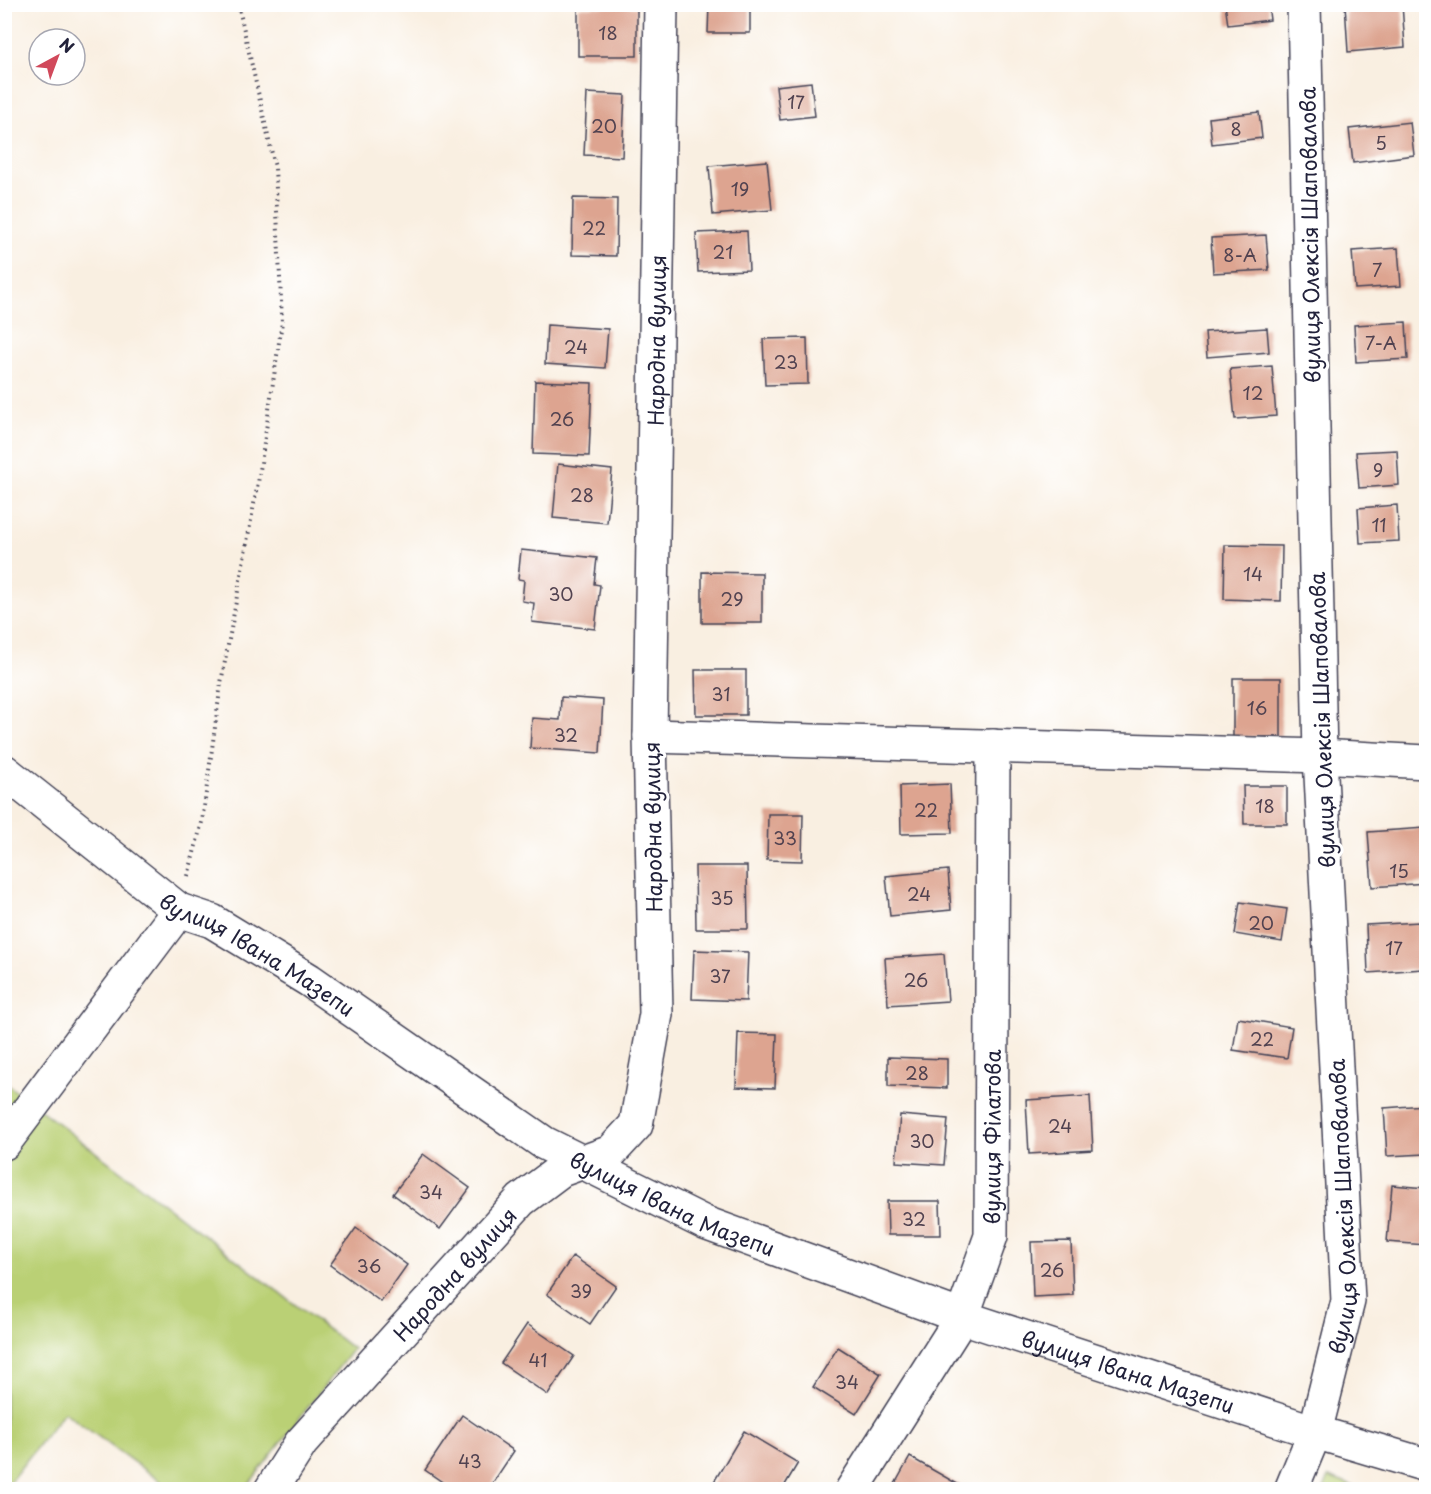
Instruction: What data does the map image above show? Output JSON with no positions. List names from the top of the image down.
{
  "streets": {
    "street": [
      "вулиця Олексія Шаповалова",
      "Народна вулиця",
      "вулиця Івана Мазепи",
      "вулиця Філатова"
    ]
  },
  "crossings": [
    ["вулиця Олексія Шаповалова", "вулиця Івана Мазепи"],
    ["Народна вулиця", "вулиця Івана Мазепи"],
    ["вулиця Івана Мазепи", "вулиця Філатова"]
  ],
  "house_numbers": [
    "18",
    "17",
    "20",
    "8",
    "5",
    "19",
    "22",
    "21",
    "8-А",
    "7",
    "7-А",
    "24",
    "23",
    "12",
    "26",
    "9",
    "28",
    "11",
    "14",
    "30",
    "29",
    "31",
    "16",
    "32",
    "18",
    "22",
    "33",
    "15",
    "24",
    "35",
    "20",
    "17",
    "37",
    "26",
    "22",
    "28",
    "24",
    "30",
    "34",
    "32",
    "36",
    "26",
    "39",
    "41",
    "34",
    "43"
  ],
  "north": "top right"
}
